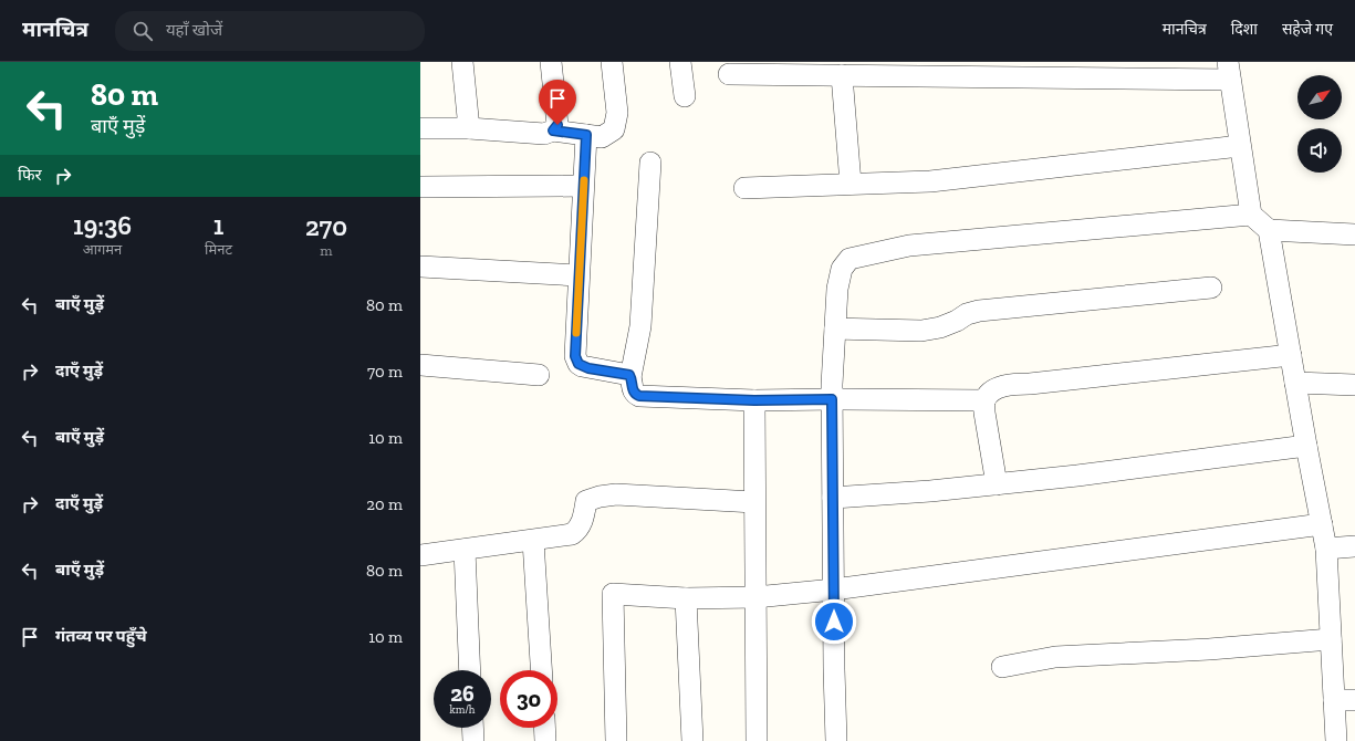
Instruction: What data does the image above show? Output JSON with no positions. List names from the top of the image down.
{
  "north": "top right",
  "page": {
    "header": "मानचित्र",
    "search": "यहाँ खोजें",
    "nav": ["मानचित्र", "दिशा", "सहेजे गए"],
    "turn": ["80 m", "बाएँ मुड़ें"],
    "then": "फिर",
    "eta": [
      "19:36",
      "आगमन",
      "1",
      "मिनट",
      "270",
      "m"
    ],
    "list": [
      {
        "name": "बाएँ मुड़ें",
        "value": "80 m"
      },
      {
        "name": "दाएँ मुड़ें",
        "value": "70 m"
      },
      {
        "name": "बाएँ मुड़ें",
        "value": "10 m"
      },
      {
        "name": "दाएँ मुड़ें",
        "value": "20 m"
      },
      {
        "name": "बाएँ मुड़ें",
        "value": "80 m"
      },
      {
        "name": "गंतव्य पर पहुँचे",
        "value": "10 m"
      }
    ],
    "speed": "26 km/h",
    "limit": "30"
  }
}
